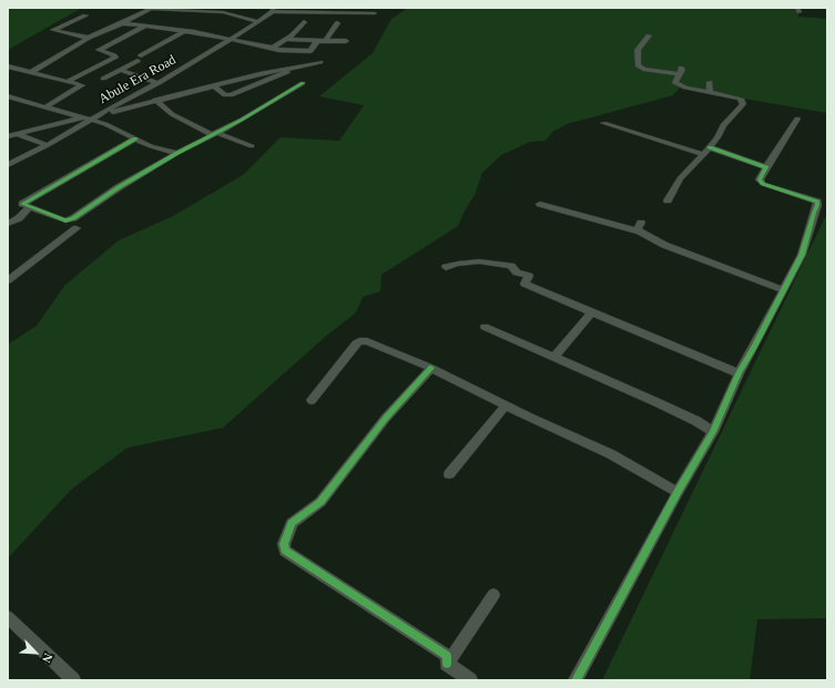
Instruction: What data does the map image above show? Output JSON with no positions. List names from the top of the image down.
{
  "streets": {
    "street": ["Abule Era Road"]
  },
  "north": "bottom right"
}
